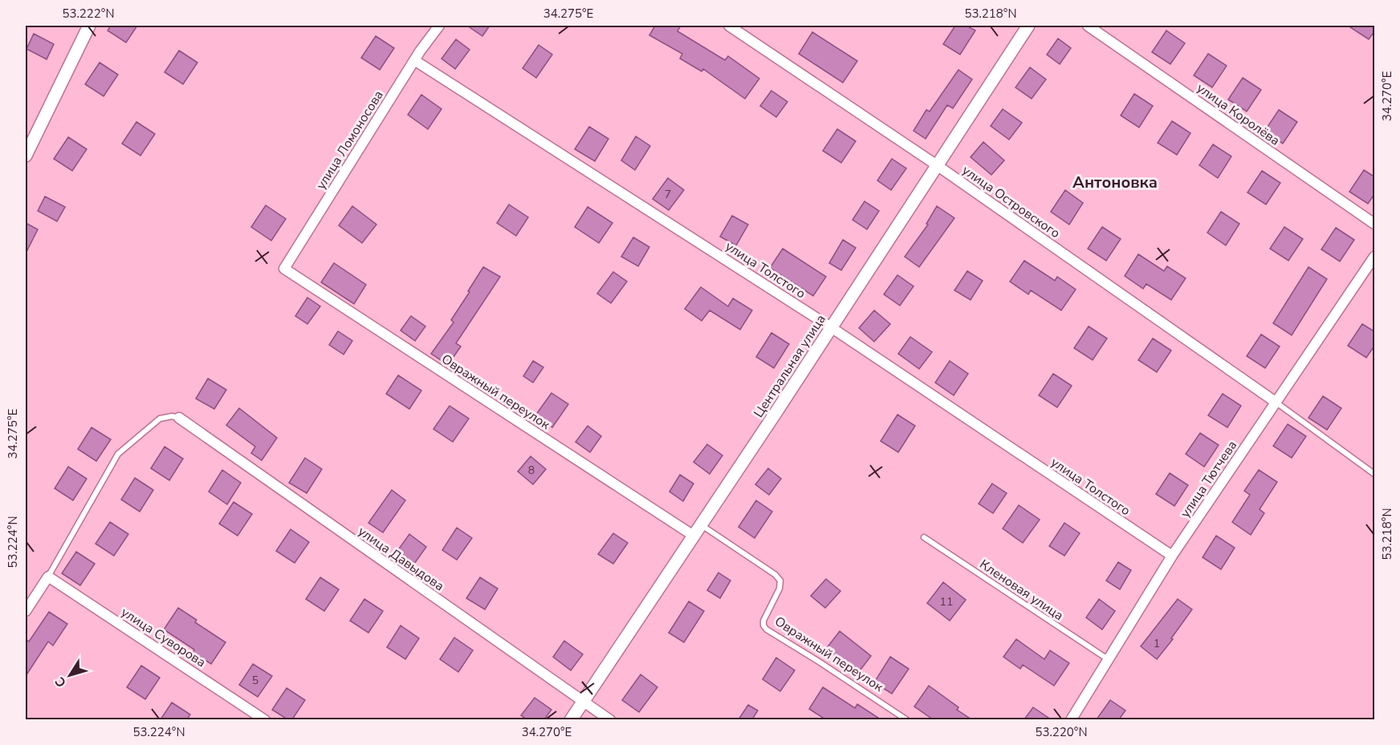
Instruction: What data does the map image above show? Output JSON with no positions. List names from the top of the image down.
{
  "streets": {
    "street": [
      "улица Королёва",
      "улица Ломоносова",
      "улица Островского",
      "улица Толстого",
      "Центральная улица",
      "Овражный переулок",
      "улица Тютчева",
      "улица Давыдова",
      "улица Суворова"
    ],
    "lane": ["Кленовая улица"]
  },
  "crossings": [
    ["улица Ломоносова", "улица Толстого"],
    ["улица Ломоносова", "Овражный переулок"],
    ["улица Островского", "Центральная улица"],
    ["улица Островского", "улица Тютчева"],
    ["улица Толстого", "Центральная улица"],
    ["улица Толстого", "улица Тютчева"],
    ["Центральная улица", "Овражный переулок"],
    ["Центральная улица", "улица Давыдова"],
    ["улица Тютчева", "Кленовая улица"]
  ],
  "districts": ["Антоновка"],
  "house_numbers": [
    "7",
    "8",
    "11",
    "1",
    "5"
  ],
  "north": "bottom left",
  "coordinates": [
    "53.222°N",
    "34.275°E",
    "53.218°N",
    "34.270°E",
    "53.224°N",
    "53.220°N"
  ]
}
